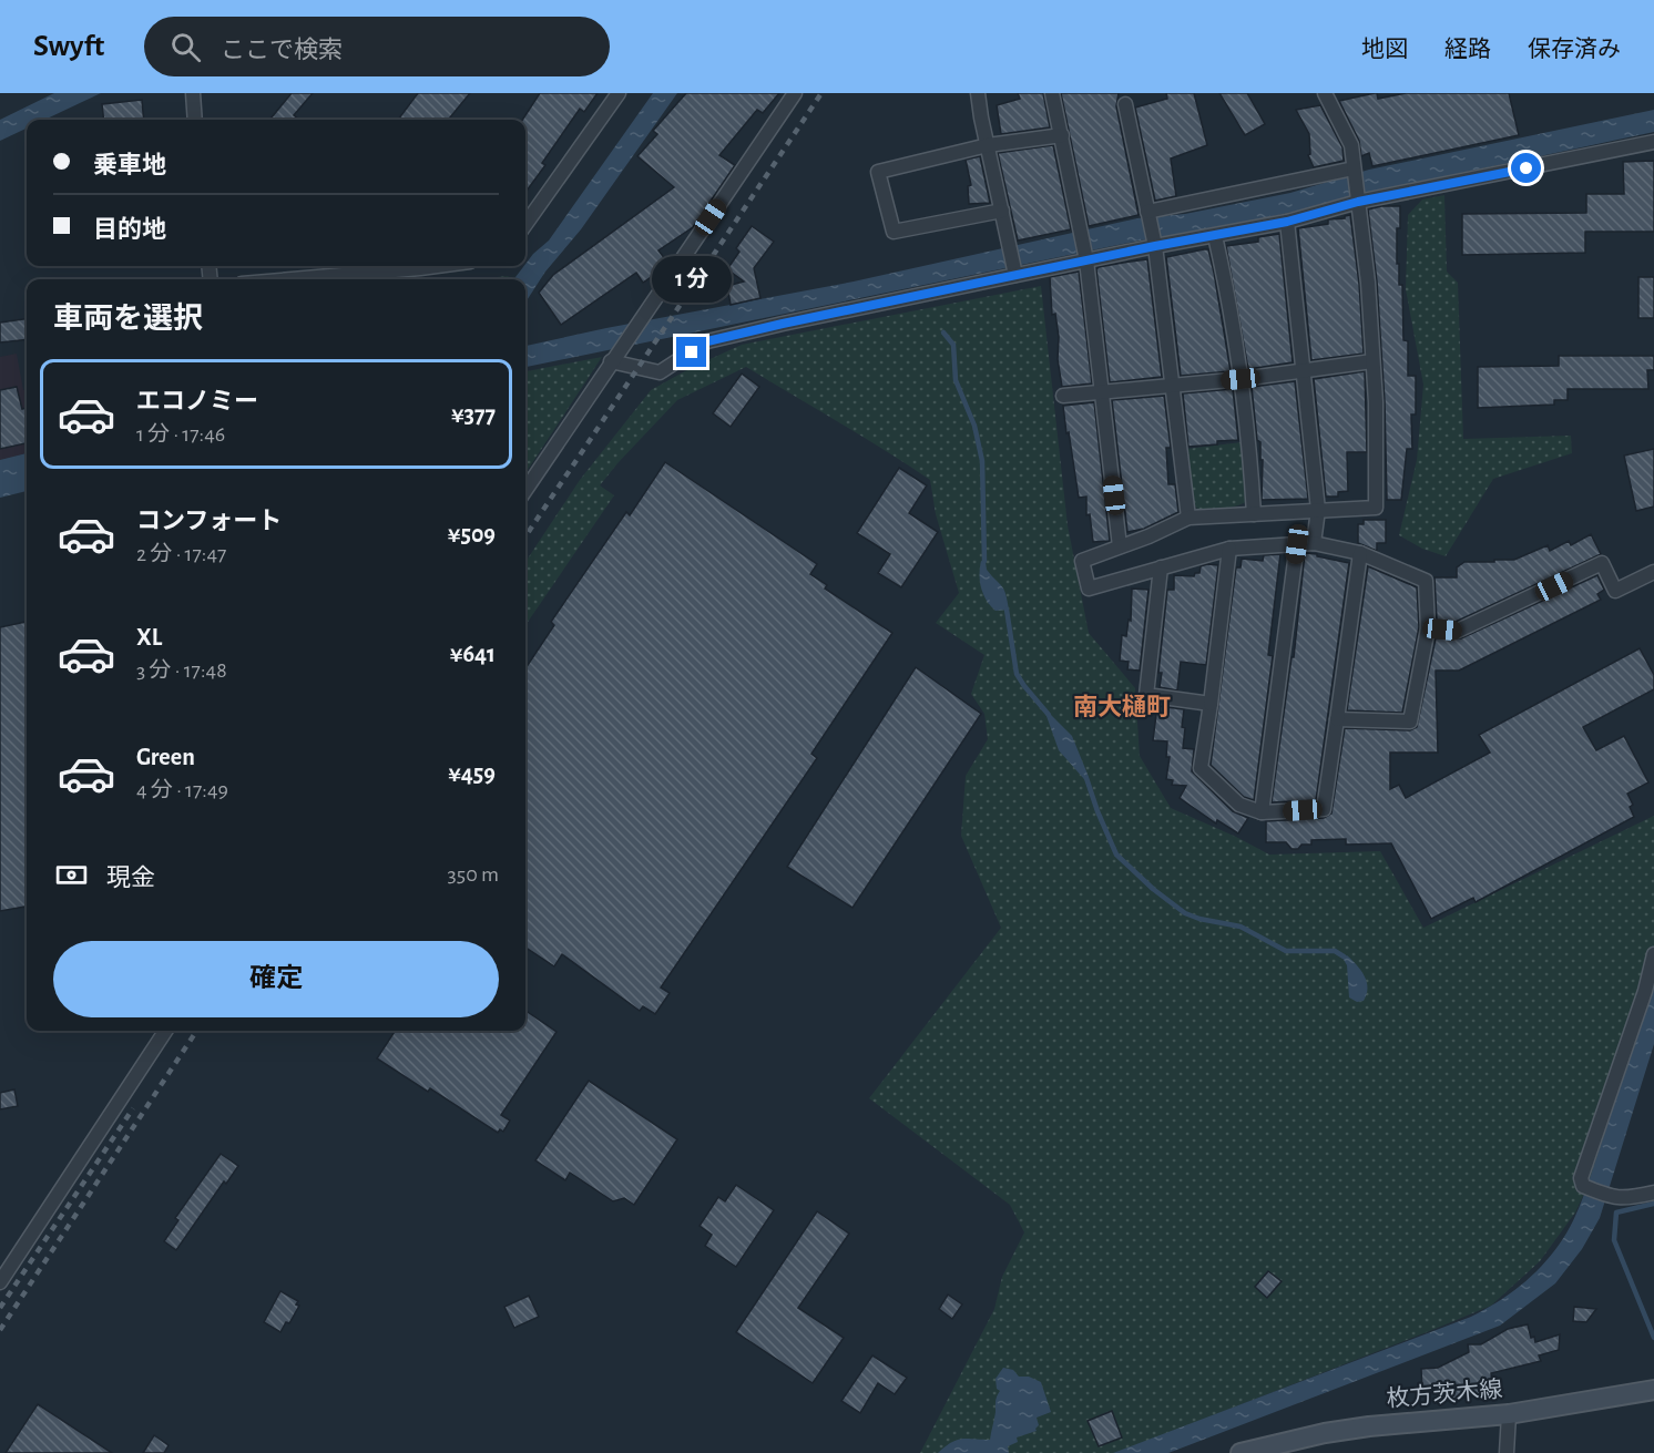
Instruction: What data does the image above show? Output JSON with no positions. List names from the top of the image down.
{
  "streets": {
    "main road": ["枚方茨木線"]
  },
  "districts": ["南大樋町"],
  "page": {
    "header": "Swyft",
    "search": "ここで検索",
    "nav": ["地図", "経路", "保存済み"],
    "banner": ["乗車地", "目的地"],
    "bubble": "1 分",
    "heading": "車両を選択",
    "list": [
      {
        "name": "エコノミー",
        "note": "1 分 · 17:46",
        "value": "¥377"
      },
      {
        "name": "コンフォート",
        "note": "2 分 · 17:47",
        "value": "¥509"
      },
      {
        "name": "XL",
        "note": "3 分 · 17:48",
        "value": "¥641"
      },
      {
        "name": "Green",
        "note": "4 分 · 17:49",
        "value": "¥459"
      }
    ],
    "pay": ["現金", "350 m"],
    "buttons": "確定"
  }
}
